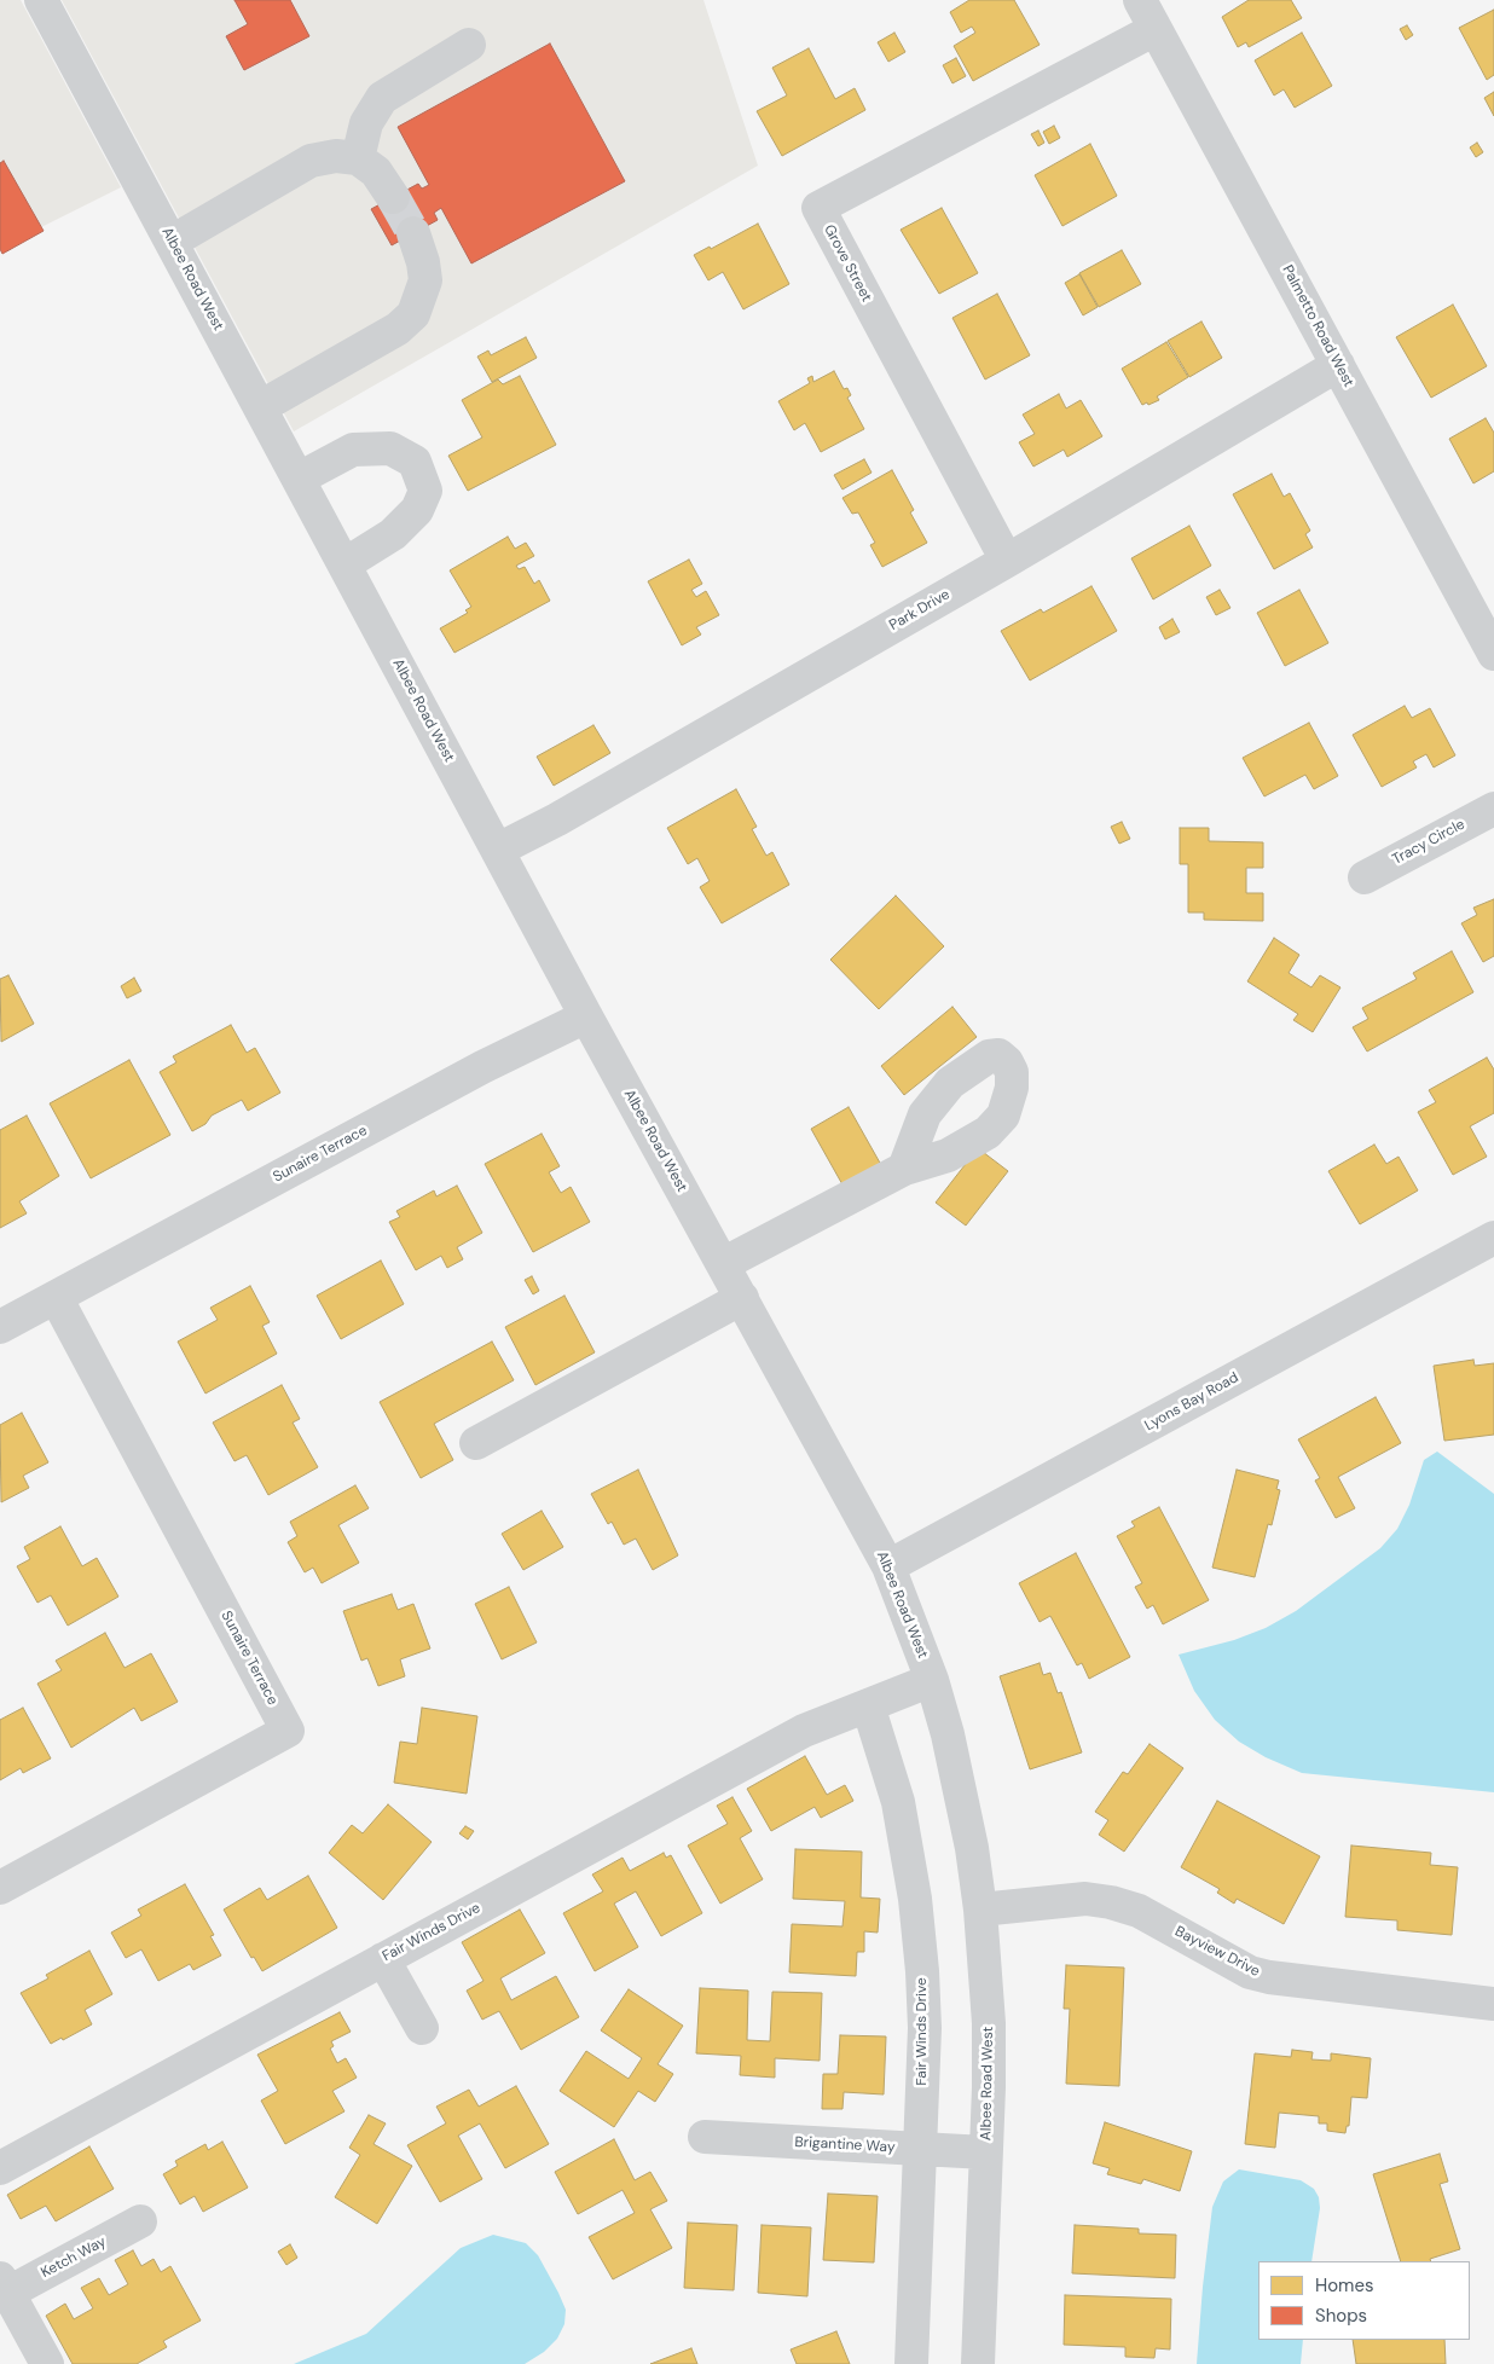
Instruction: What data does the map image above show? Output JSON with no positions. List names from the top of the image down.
{
  "streets": {
    "street": [
      "Grove Street",
      "Albee Road West",
      "Palmetto Road West",
      "Park Drive",
      "Tracy Circle",
      "Sunaire Terrace",
      "Lyons Bay Road",
      "Fair Winds Drive",
      "Bayview Drive",
      "Brigantine Way",
      "Ketch Way"
    ]
  },
  "crossings": [
    ["Grove Street", "Palmetto Road West"],
    ["Grove Street", "Park Drive"],
    ["Albee Road West", "Park Drive"],
    ["Albee Road West", "Sunaire Terrace"],
    ["Albee Road West", "Lyons Bay Road"],
    ["Albee Road West", "Fair Winds Drive"],
    ["Albee Road West", "Bayview Drive"],
    ["Albee Road West", "Brigantine Way"],
    ["Palmetto Road West", "Park Drive"],
    ["Fair Winds Drive", "Brigantine Way"]
  ],
  "legend": ["Homes", "Shops"]
}
